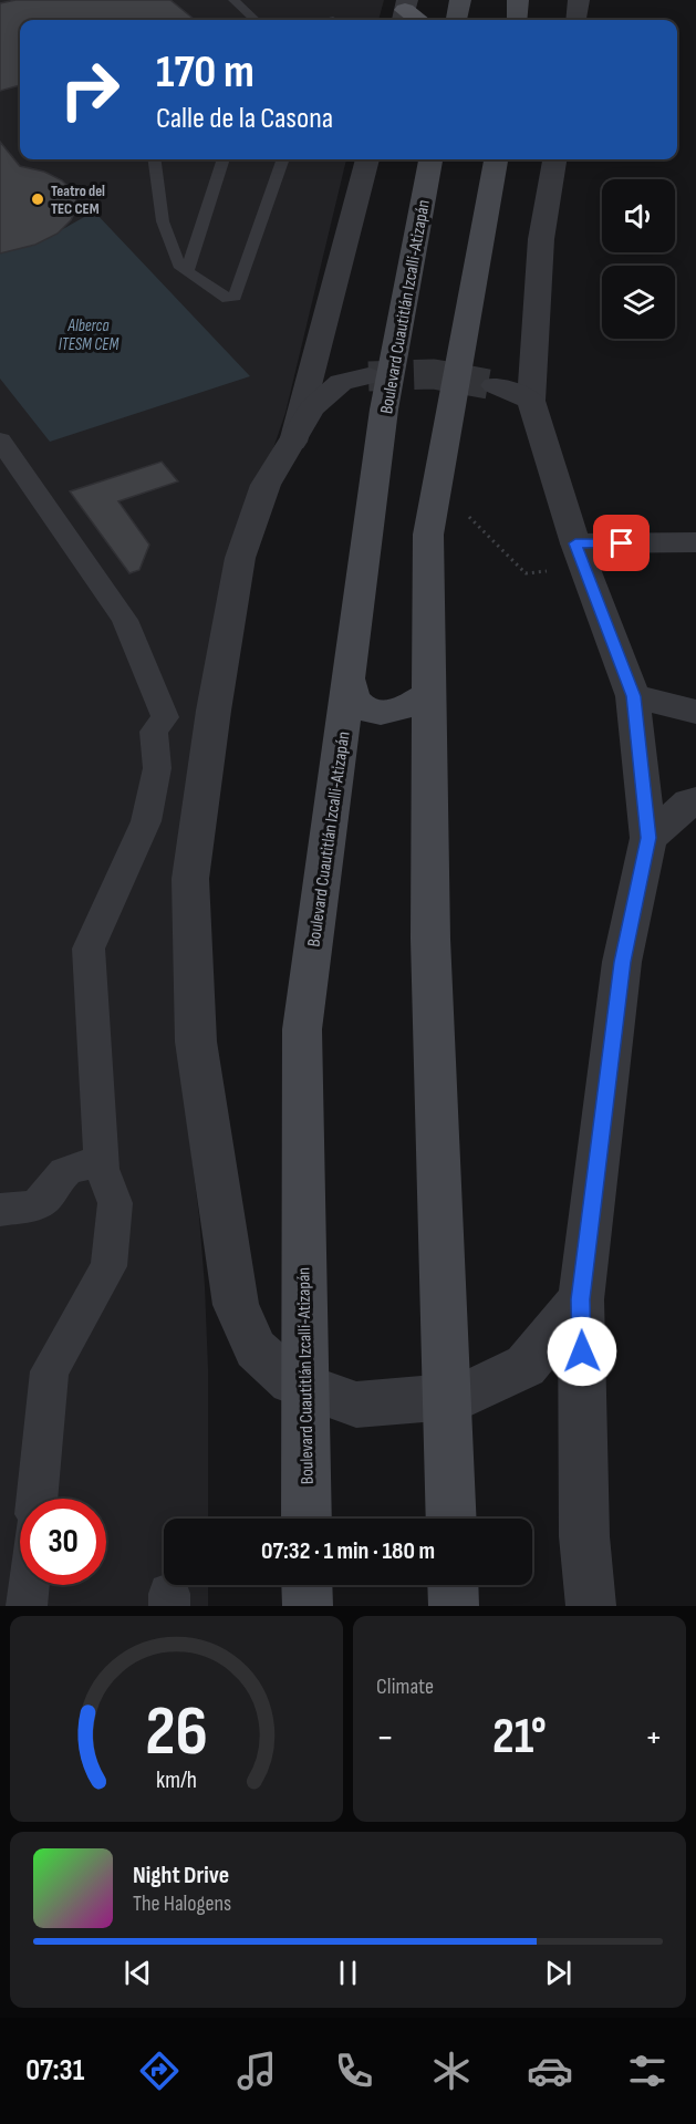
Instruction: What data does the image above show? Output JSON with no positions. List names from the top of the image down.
{
  "streets": {
    "main road": ["Boulevard Cuautitlán Izcalli-Atizapán"]
  },
  "water": ["Alberca ITESM CEM"],
  "places": ["Teatro del TEC CEM"],
  "page": {
    "turn": ["170 m", "Calle de la Casona"],
    "limit": "30",
    "trip": "07:32 · 1 min · 180 m",
    "tile": "Climate",
    "heat": ["−", "21°", "+"],
    "song": ["Night Drive", "The Halogens"],
    "tabs": "07:31",
    "gauge": ["26", "km/h"]
  }
}
